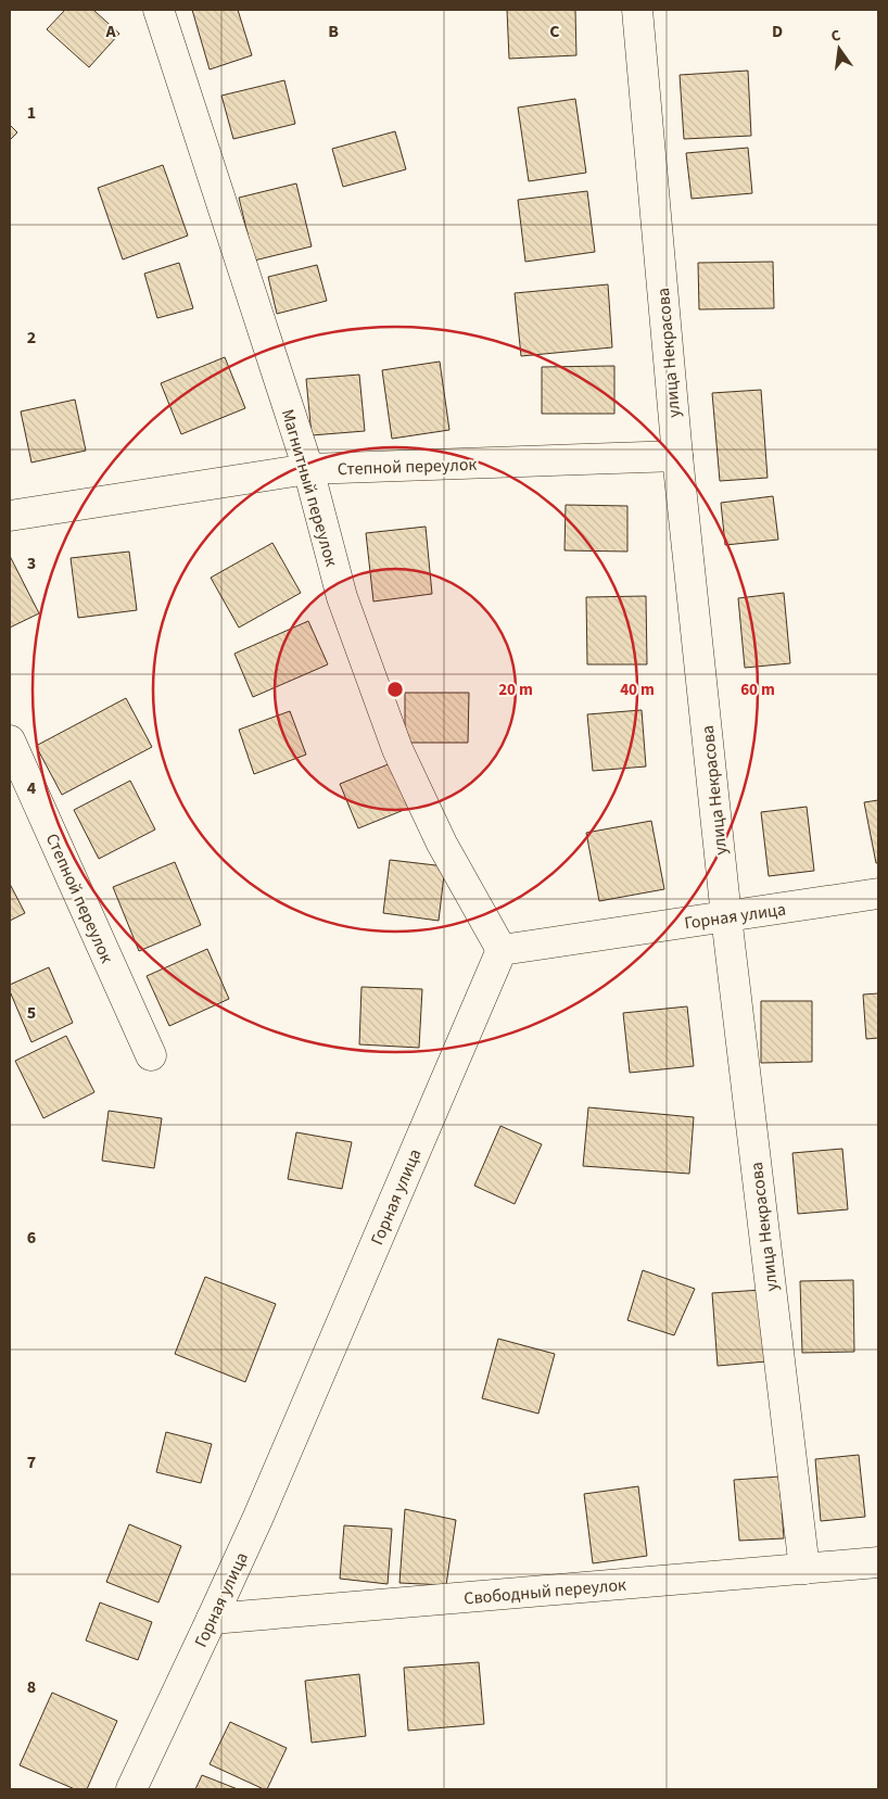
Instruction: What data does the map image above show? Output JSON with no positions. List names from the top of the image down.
{
  "streets": {
    "street": [
      "улица Некрасова",
      "Степной переулок",
      "Магнитный переулок",
      "Горная улица",
      "Свободный переулок"
    ]
  },
  "crossings": [
    ["улица Некрасова", "Степной переулок"],
    ["улица Некрасова", "Горная улица"],
    ["улица Некрасова", "Свободный переулок"],
    ["Степной переулок", "Магнитный переулок"],
    ["Магнитный переулок", "Горная улица"],
    ["Горная улица", "Свободный переулок"]
  ],
  "north": "top",
  "grid": {
    "columns": [
      "A",
      "B",
      "C",
      "D"
    ],
    "rows": [
      "1",
      "2",
      "3",
      "4",
      "5",
      "6",
      "7",
      "8"
    ]
  },
  "rings": ["20 m", "40 m", "60 m"]
}
